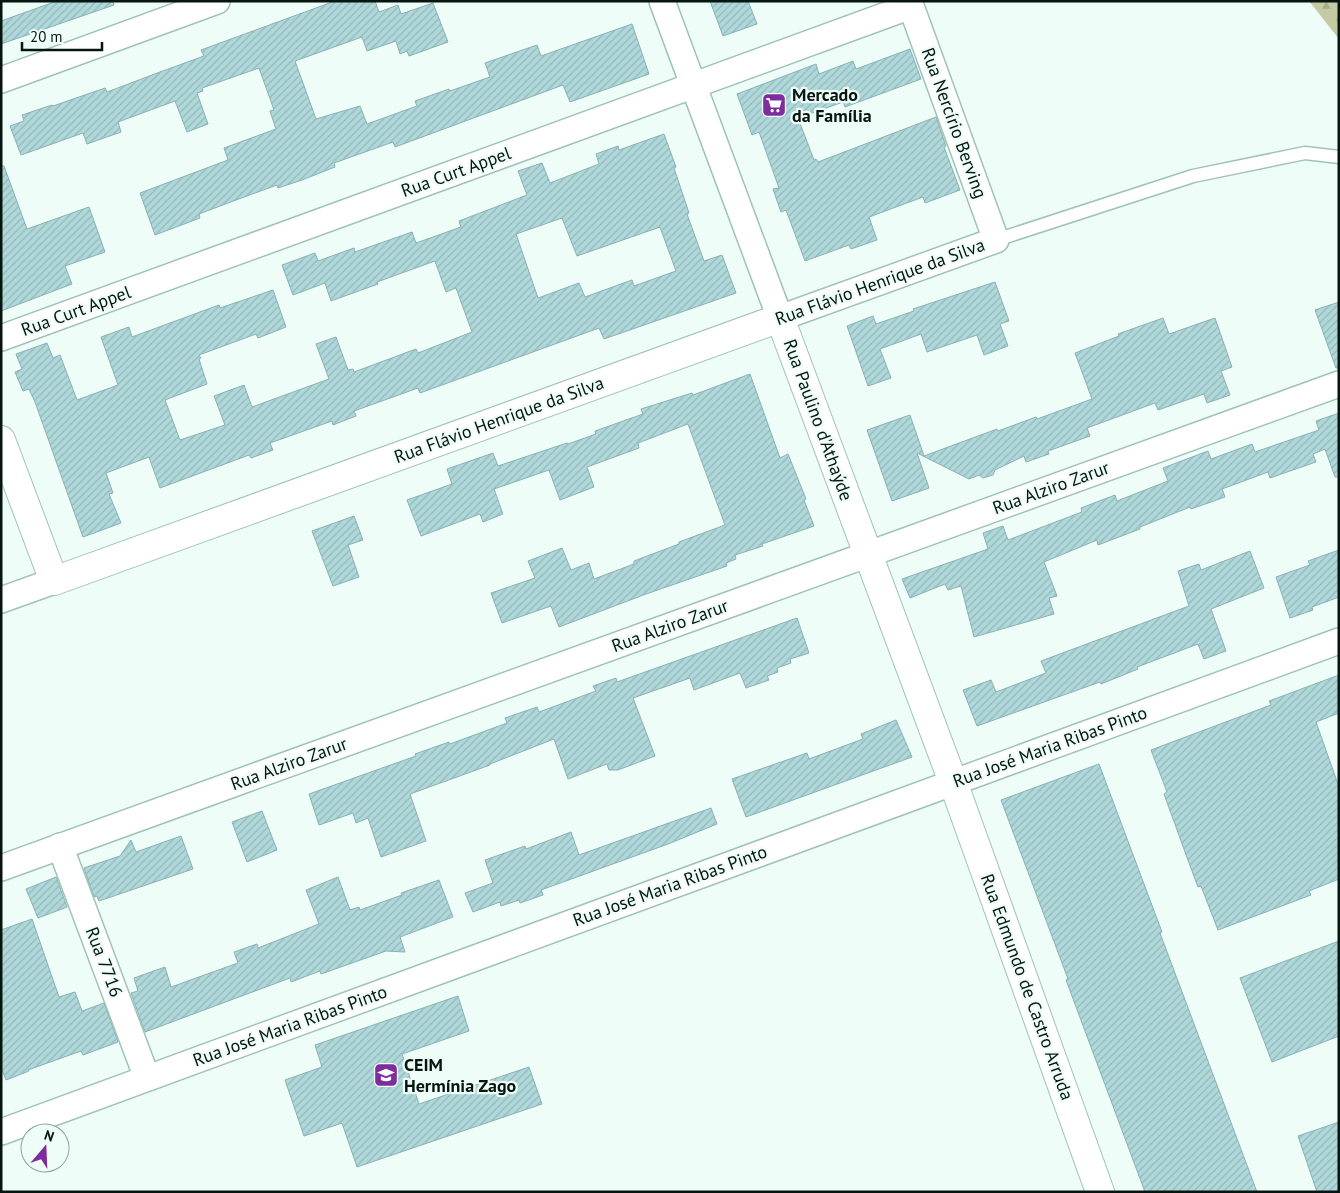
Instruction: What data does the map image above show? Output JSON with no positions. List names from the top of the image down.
{
  "streets": {
    "street": [
      "Rua Nercírio Berving",
      "Rua Curt Appel",
      "Rua Flávio Henrique da Silva",
      "Rua Paulino d'Athaýde",
      "Rua Alziro Zarur",
      "Rua José Maria Ribas Pinto",
      "Rua 7716",
      "Rua Edmundo de Castro Arruda"
    ]
  },
  "crossings": [
    ["Rua Nercírio Berving", "Rua Curt Appel"],
    ["Rua Nercírio Berving", "Rua Flávio Henrique da Silva"],
    ["Rua Curt Appel", "Rua Paulino d'Athaýde"],
    ["Rua Flávio Henrique da Silva", "Rua Paulino d'Athaýde"],
    ["Rua Paulino d'Athaýde", "Rua Alziro Zarur"],
    ["Rua Paulino d'Athaýde", "Rua José Maria Ribas Pinto"],
    ["Rua Paulino d'Athaýde", "Rua Edmundo de Castro Arruda"],
    ["Rua Alziro Zarur", "Rua 7716"],
    ["Rua José Maria Ribas Pinto", "Rua 7716"],
    ["Rua José Maria Ribas Pinto", "Rua Edmundo de Castro Arruda"]
  ],
  "places": {
    "supermarket": ["Mercado da Família"],
    "school or university": ["CEIM Hermínia Zago"]
  },
  "scale_bar": "20 m",
  "north": "top"
}
